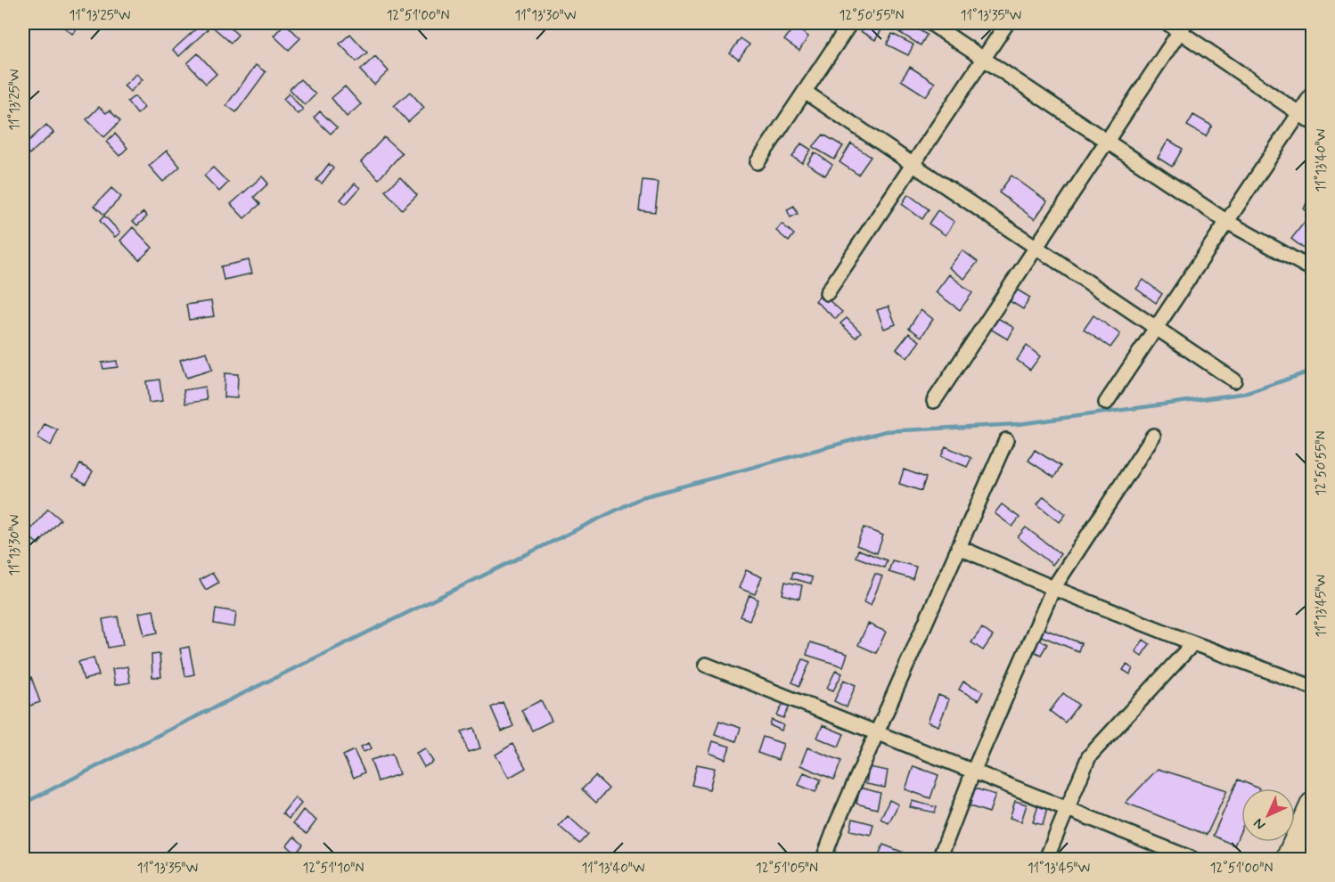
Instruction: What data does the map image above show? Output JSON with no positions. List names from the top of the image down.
{
  "north": "bottom left",
  "coordinates": [
    "11°13'25\"W",
    "12°51'00\"N",
    "11°13'30\"W",
    "12°50'55\"N",
    "11°13'35\"W",
    "11°13'40\"W",
    "11°13'45\"W",
    "12°51'10\"N",
    "12°51'05\"N"
  ]
}
